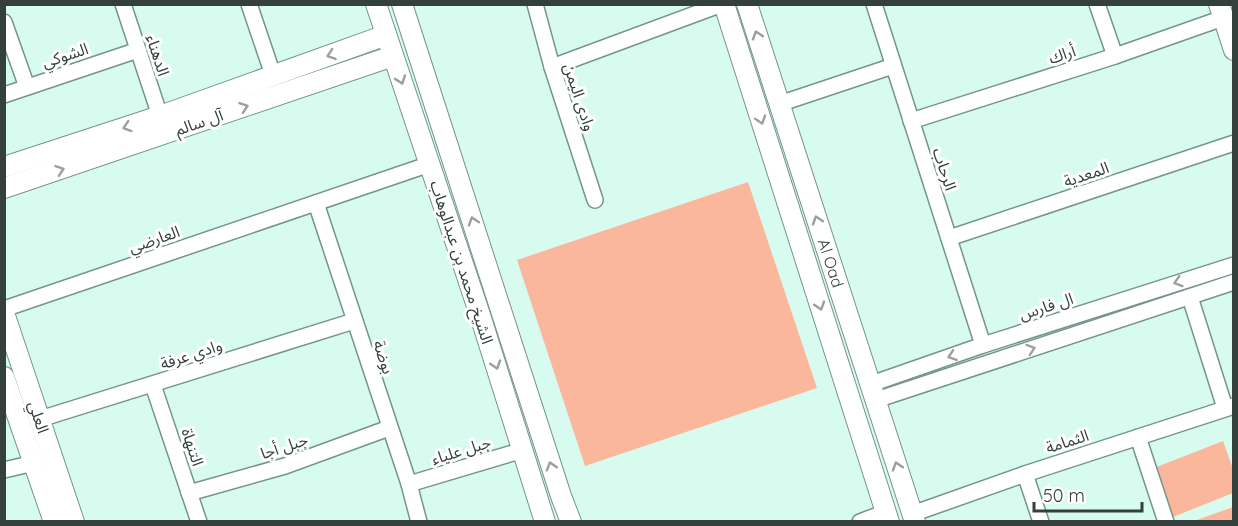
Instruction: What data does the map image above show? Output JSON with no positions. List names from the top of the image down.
{
  "streets": {
    "street": [
      "أراك",
      "الشوكي",
      "الدهناء",
      "وادى اليمن",
      "آل سالم",
      "الرحاب",
      "المعدية",
      "العارضي",
      "الشيخ محمد بن عبدالوهاب",
      "Al Oad",
      "ال فارس",
      "وادي عرفة",
      "بوضة",
      "العلي",
      "الثمامة",
      "جبل أجا",
      "التنهاة",
      "جبل علياء"
    ]
  },
  "crossings": [
    ["أراك", "الرحاب"],
    ["الشوكي", "الدهناء"],
    ["الدهناء", "آل سالم"],
    ["آل سالم", "الشيخ محمد بن عبدالوهاب"],
    ["الرحاب", "المعدية"],
    ["الرحاب", "ال فارس"],
    ["العارضي", "الشيخ محمد بن عبدالوهاب"],
    ["العارضي", "بوضة"],
    ["العارضي", "العلي"],
    ["الشيخ محمد بن عبدالوهاب", "جبل علياء"],
    ["Al Oad", "ال فارس"],
    ["Al Oad", "الثمامة"],
    ["وادي عرفة", "بوضة"],
    ["وادي عرفة", "العلي"],
    ["وادي عرفة", "التنهاة"],
    ["بوضة", "جبل أجا"],
    ["بوضة", "جبل علياء"],
    ["جبل أجا", "التنهاة"]
  ],
  "scale_bar": "50 m"
}
